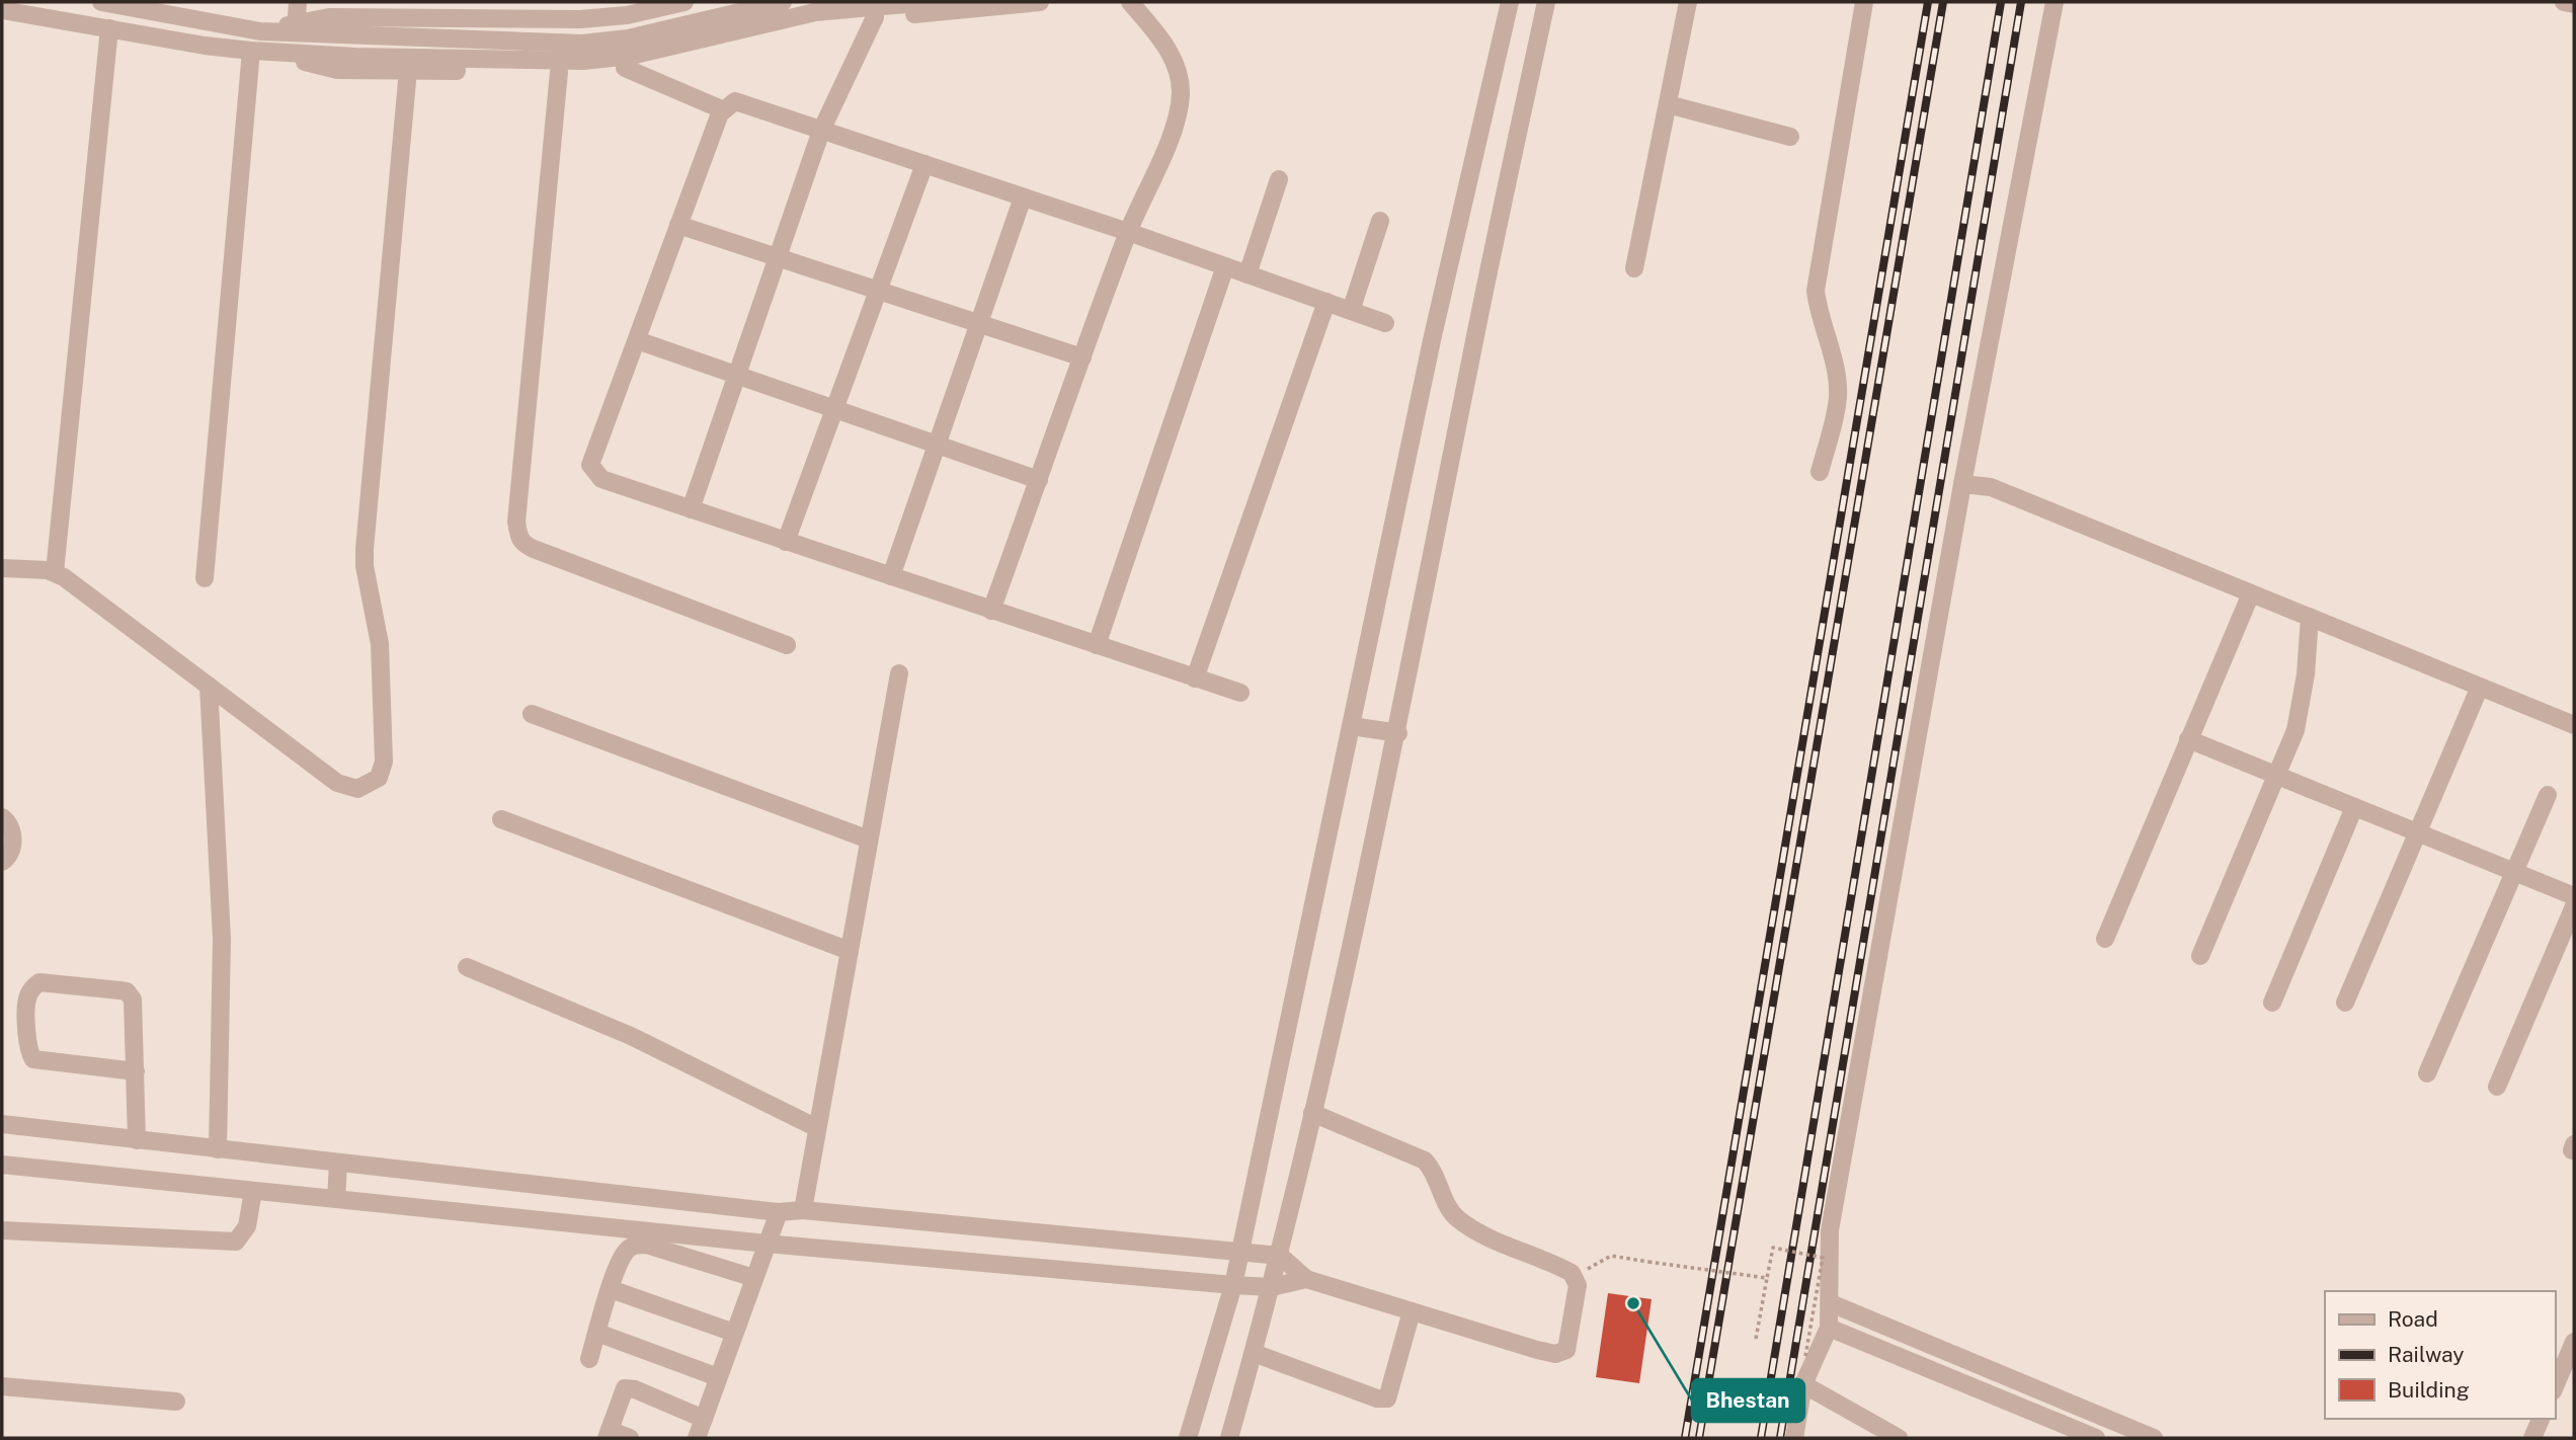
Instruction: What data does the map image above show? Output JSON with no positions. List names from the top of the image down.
{
  "places": ["Bhestan"],
  "legend": ["Road", "Railway", "Building"]
}
